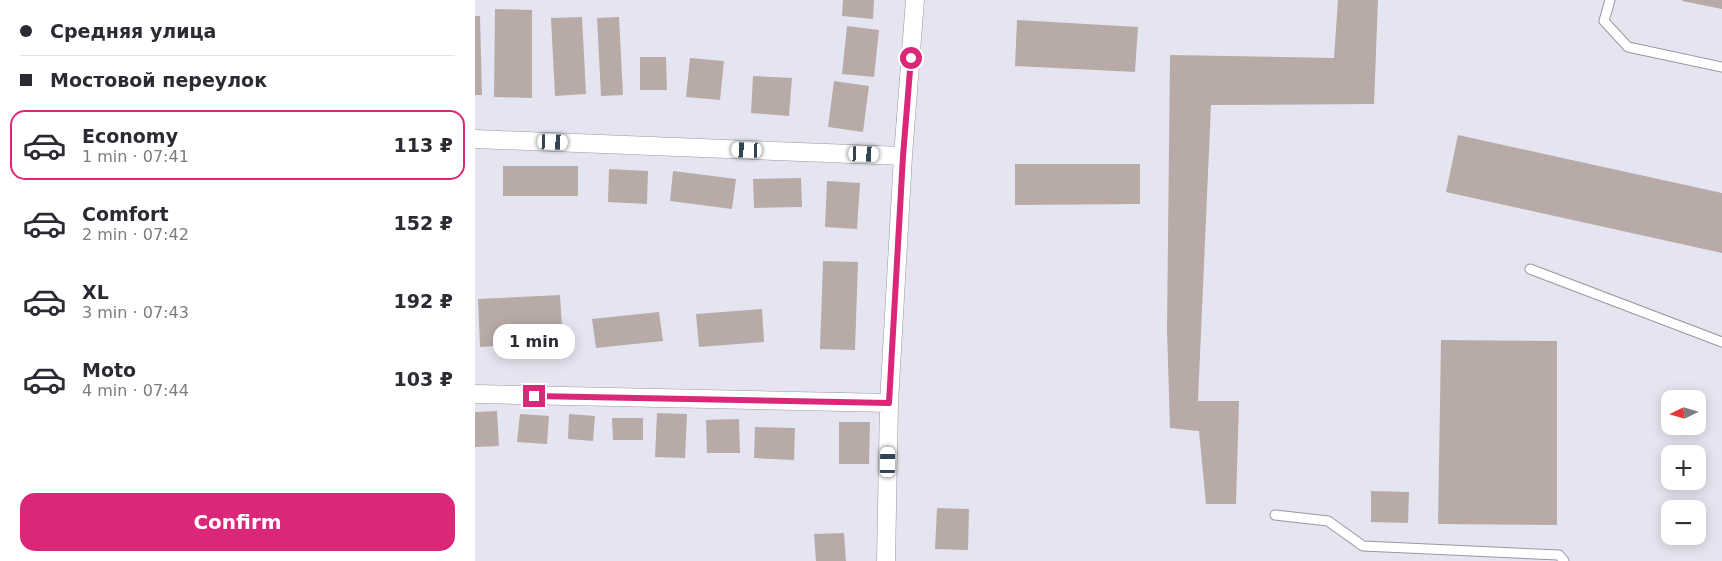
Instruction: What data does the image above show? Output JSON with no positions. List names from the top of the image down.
{
  "north": "left",
  "page": {
    "banner": ["Средняя улица", "Мостовой переулок"],
    "list": [
      {
        "name": "Economy",
        "note": "1 min · 07:41",
        "value": "113 ₽"
      },
      {
        "name": "Comfort",
        "note": "2 min · 07:42",
        "value": "152 ₽"
      },
      {
        "name": "XL",
        "note": "3 min · 07:43",
        "value": "192 ₽"
      },
      {
        "name": "Moto",
        "note": "4 min · 07:44",
        "value": "103 ₽"
      }
    ],
    "bubble": "1 min",
    "map_buttons": ["+", "−"],
    "buttons": "Confirm"
  }
}
